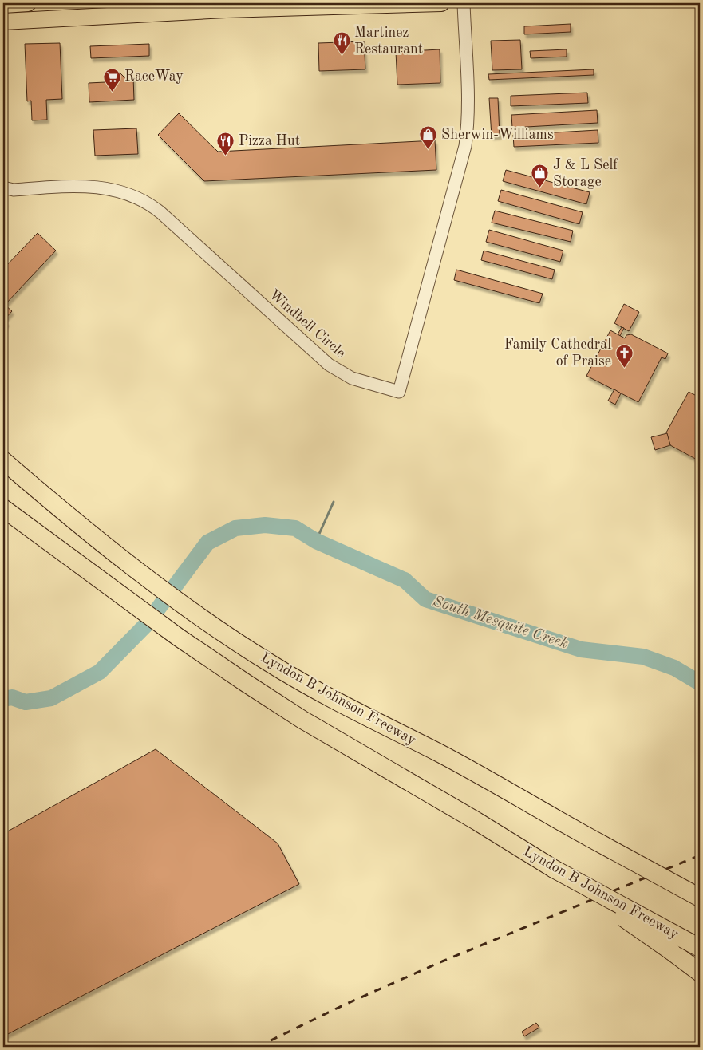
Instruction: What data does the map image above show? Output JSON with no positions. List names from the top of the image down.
{
  "streets": {
    "highway": ["Lyndon B Johnson Freeway"],
    "street": ["Windbell Circle"]
  },
  "water": ["South Mesquite Creek"],
  "places": {
    "restaurant": ["Martinez Restaurant", "Pizza Hut"],
    "supermarket": ["RaceWay"],
    "shop": ["Sherwin-Williams", "J & L Self Storage"],
    "church": ["Family Cathedral of Praise"]
  }
}
